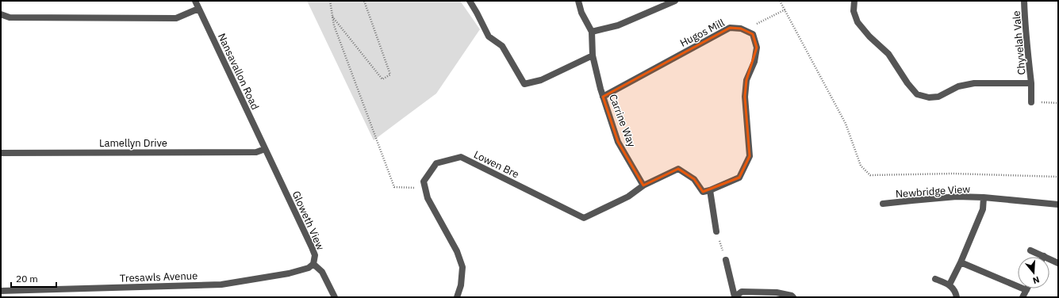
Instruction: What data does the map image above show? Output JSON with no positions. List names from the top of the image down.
{
  "streets": {
    "street": [
      "Hugos Mill",
      "Chyvelah Vale",
      "Nansavallon Road",
      "Carrine Way",
      "Lamellyn Drive",
      "Lowen Bre",
      "Newbridge View",
      "Gloweth View",
      "Tresawls Avenue"
    ]
  },
  "crossings": [
    ["Hugos Mill", "Carrine Way"],
    ["Nansavallon Road", "Lamellyn Drive"],
    ["Nansavallon Road", "Gloweth View"],
    ["Carrine Way", "Lowen Bre"],
    ["Lamellyn Drive", "Gloweth View"],
    ["Gloweth View", "Tresawls Avenue"]
  ],
  "scale_bar": "20 m",
  "north": "bottom"
}
